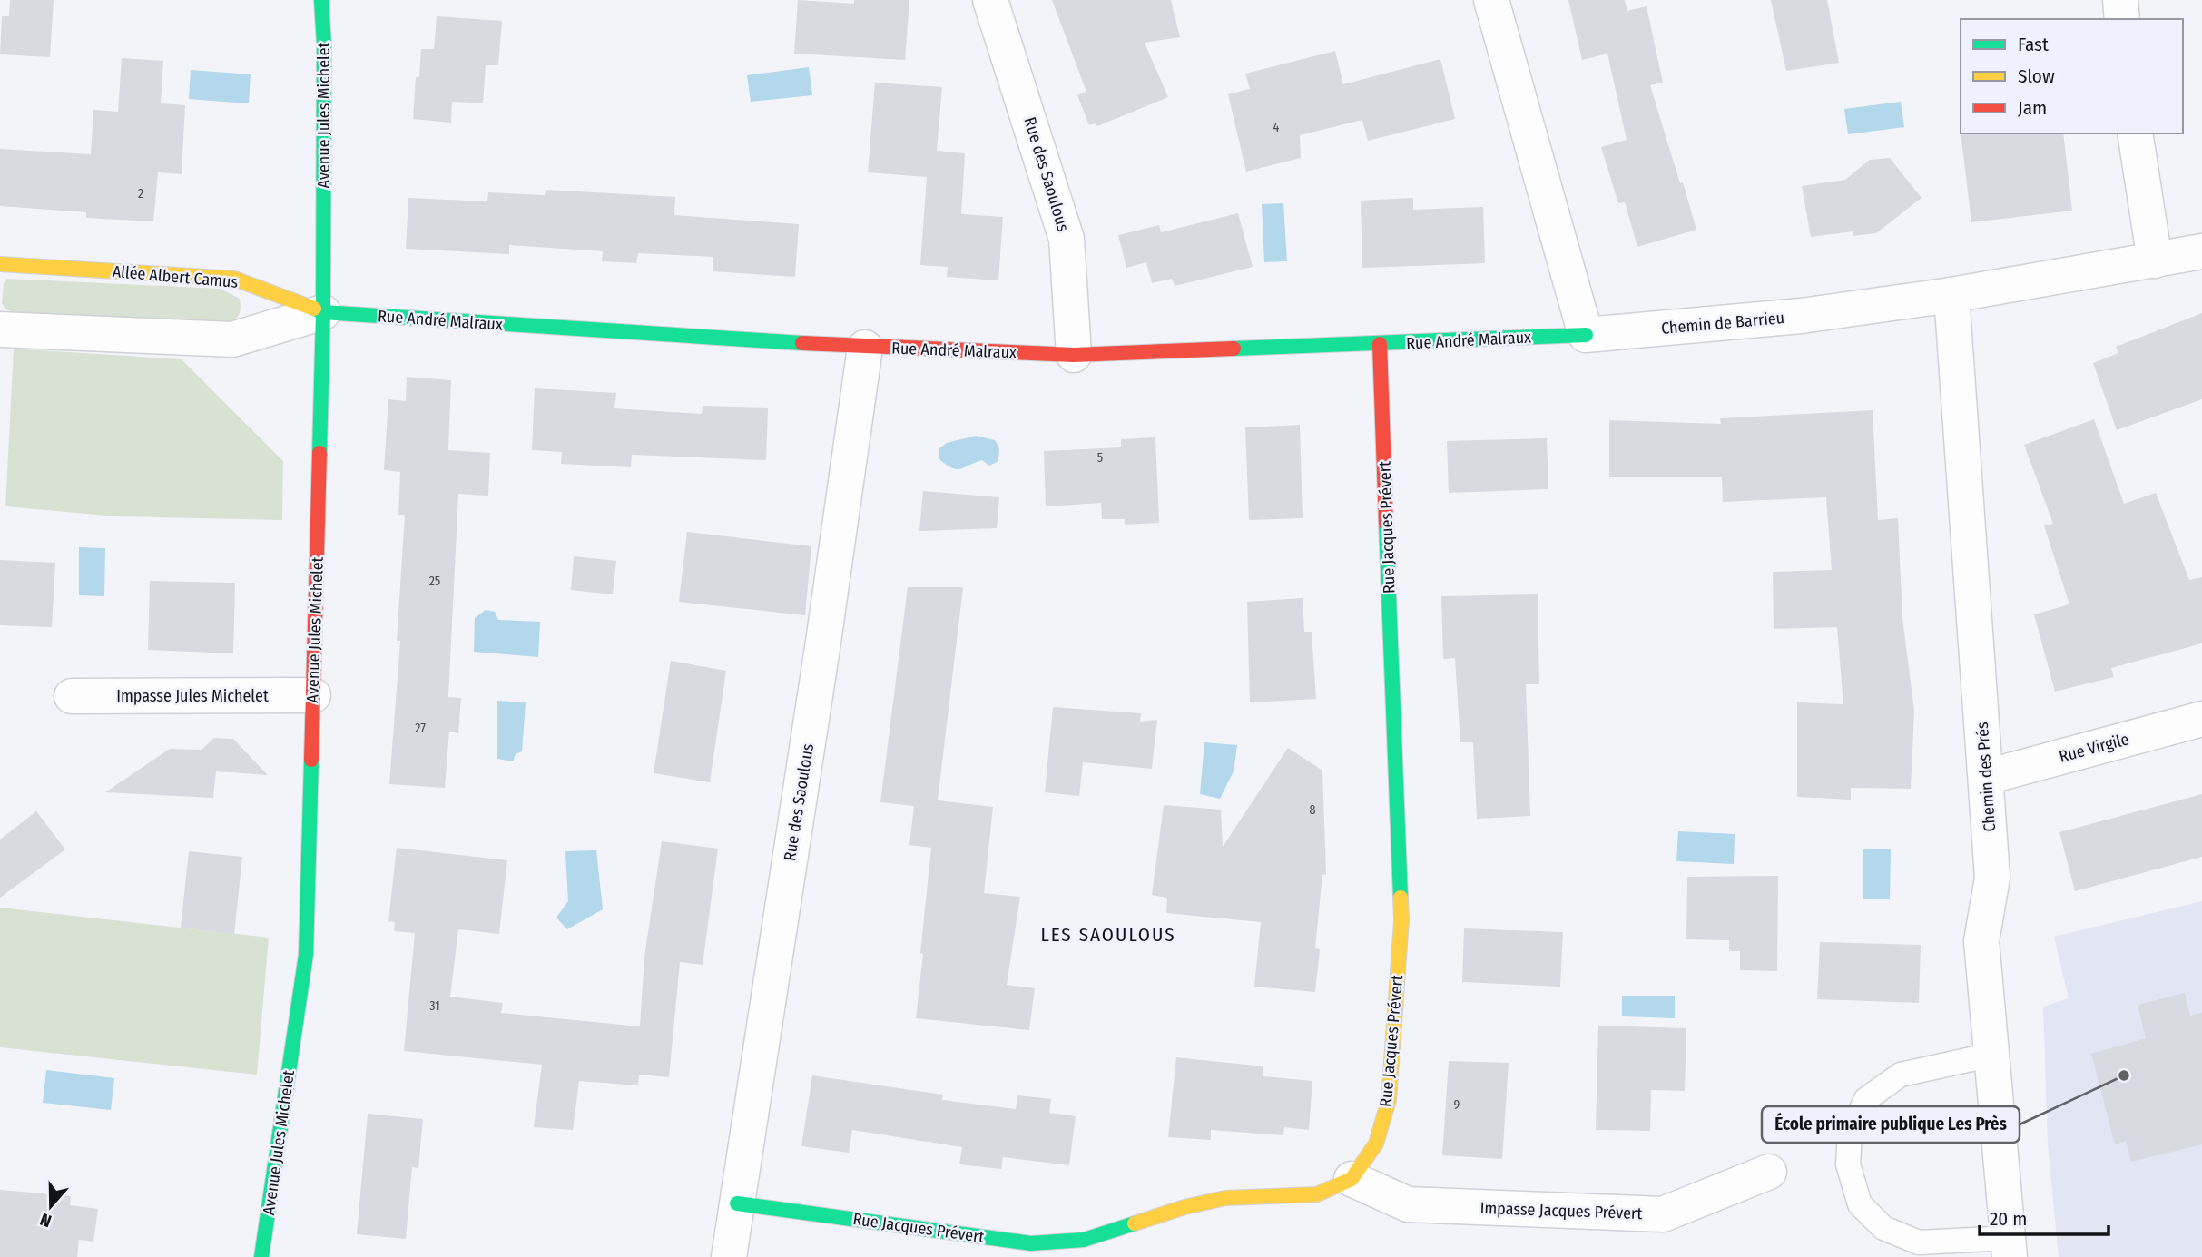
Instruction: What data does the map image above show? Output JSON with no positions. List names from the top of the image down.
{
  "streets": {
    "street": [
      "Avenue Jules Michelet",
      "Rue des Saoulous",
      "Allée Albert Camus",
      "Rue André Malraux",
      "Chemin de Barrieu",
      "Rue Jacques Prévert",
      "Impasse Jules Michelet",
      "Rue Virgile",
      "Chemin des Prés",
      "Impasse Jacques Prévert"
    ]
  },
  "crossings": [
    ["Avenue Jules Michelet", "Allée Albert Camus"],
    ["Avenue Jules Michelet", "Rue André Malraux"],
    ["Avenue Jules Michelet", "Impasse Jules Michelet"],
    ["Rue des Saoulous", "Rue André Malraux"],
    ["Rue des Saoulous", "Rue Jacques Prévert"],
    ["Allée Albert Camus", "Rue André Malraux"],
    ["Rue André Malraux", "Chemin de Barrieu"],
    ["Rue André Malraux", "Rue Jacques Prévert"],
    ["Chemin de Barrieu", "Chemin des Prés"],
    ["Rue Jacques Prévert", "Impasse Jacques Prévert"],
    ["Rue Virgile", "Chemin des Prés"]
  ],
  "districts": ["LES SAOULOUS"],
  "places": ["École primaire publique Les Près"],
  "house_numbers": [
    "4",
    "2",
    "5",
    "25",
    "27",
    "8",
    "31",
    "9"
  ],
  "legend": ["Fast", "Slow", "Jam"],
  "scale_bar": "20 m",
  "north": "bottom"
}
